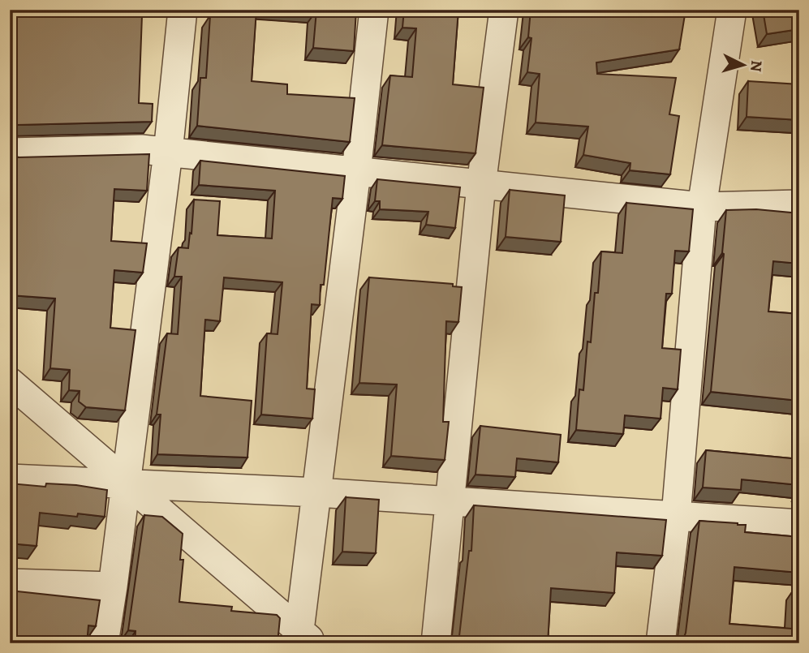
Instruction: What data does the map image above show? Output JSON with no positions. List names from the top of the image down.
{
  "north": "right"
}
